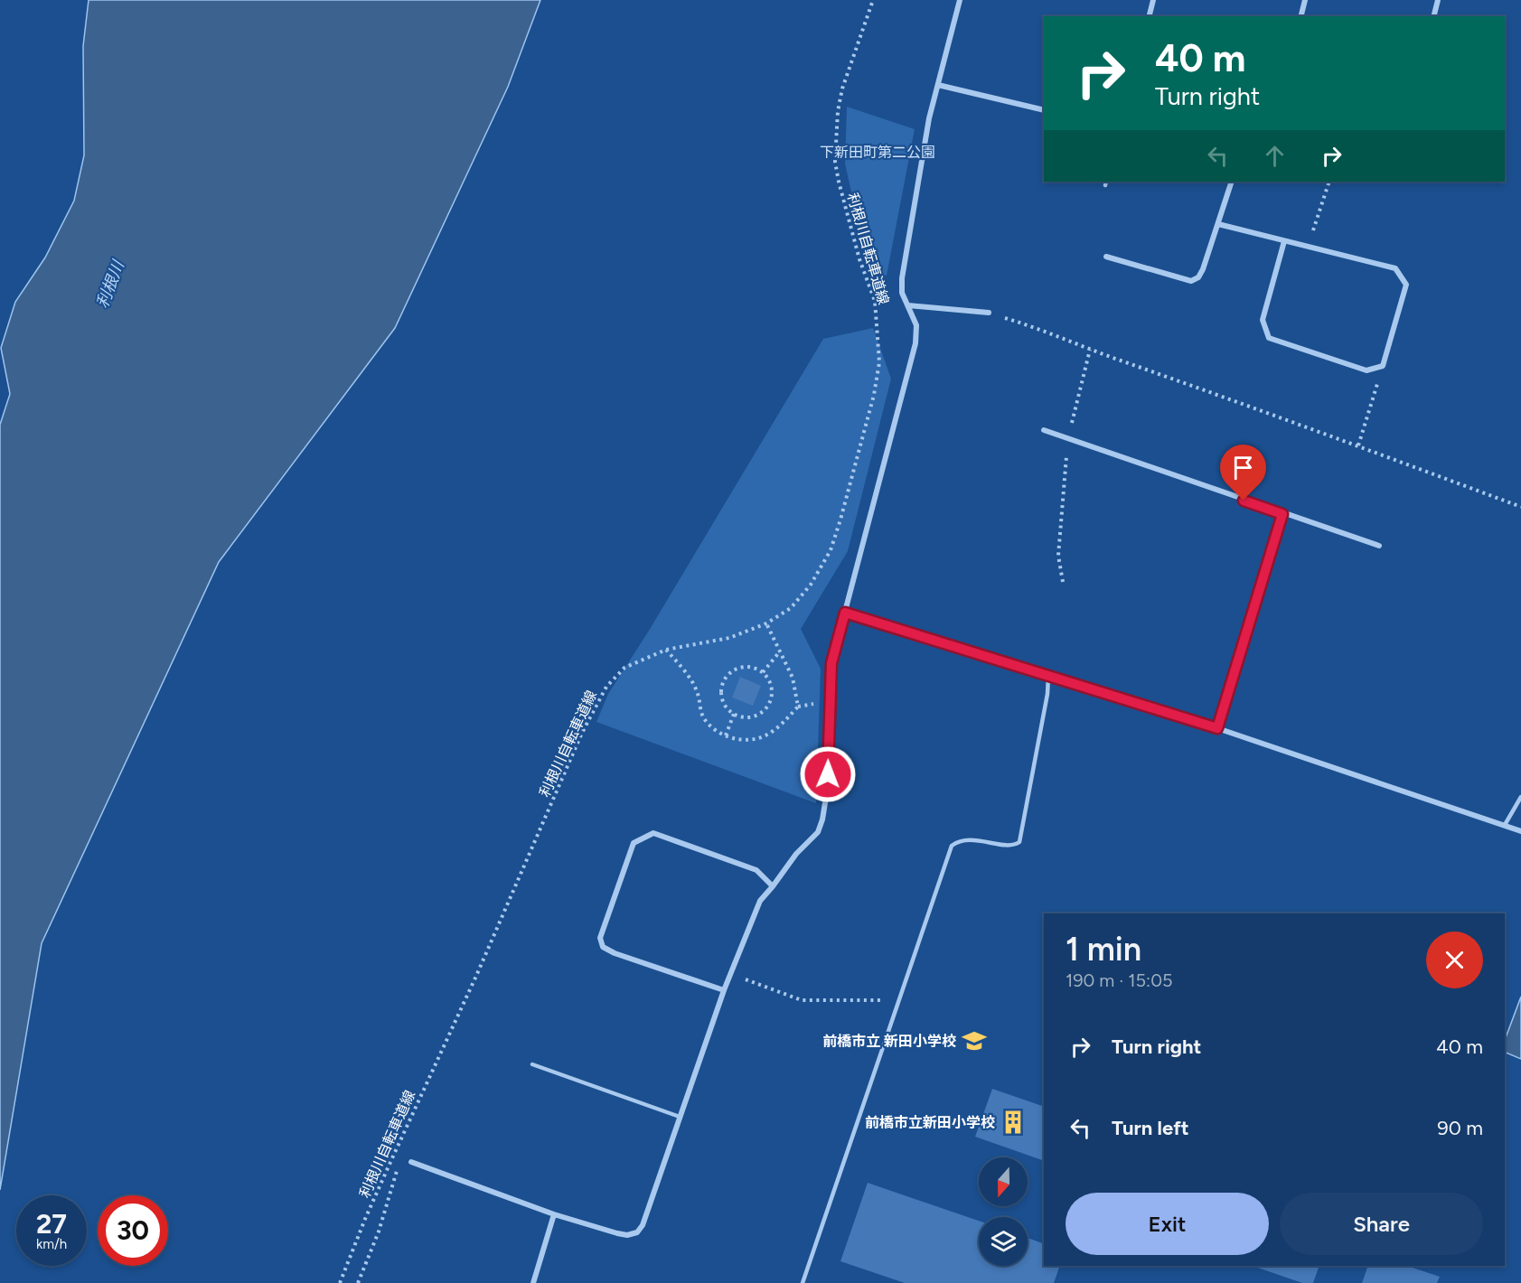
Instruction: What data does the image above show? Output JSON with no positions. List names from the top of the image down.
{
  "streets": {
    "path": ["利根川自転車道線"]
  },
  "water": ["利根川"],
  "parks": ["下新田町第二公園"],
  "places": {
    "school or university": ["前橋市立 新田小学校"],
    "building": ["前橋市立新田小学校"]
  },
  "north": "bottom",
  "page": {
    "turn": ["40 m", "Turn right"],
    "heading": ["1 min", "190 m · 15:05"],
    "list": [
      {
        "name": "Turn right",
        "value": "40 m"
      },
      {
        "name": "Turn left",
        "value": "90 m"
      }
    ],
    "buttons": ["Exit", "Share"],
    "speed": "27 km/h",
    "limit": "30"
  }
}
